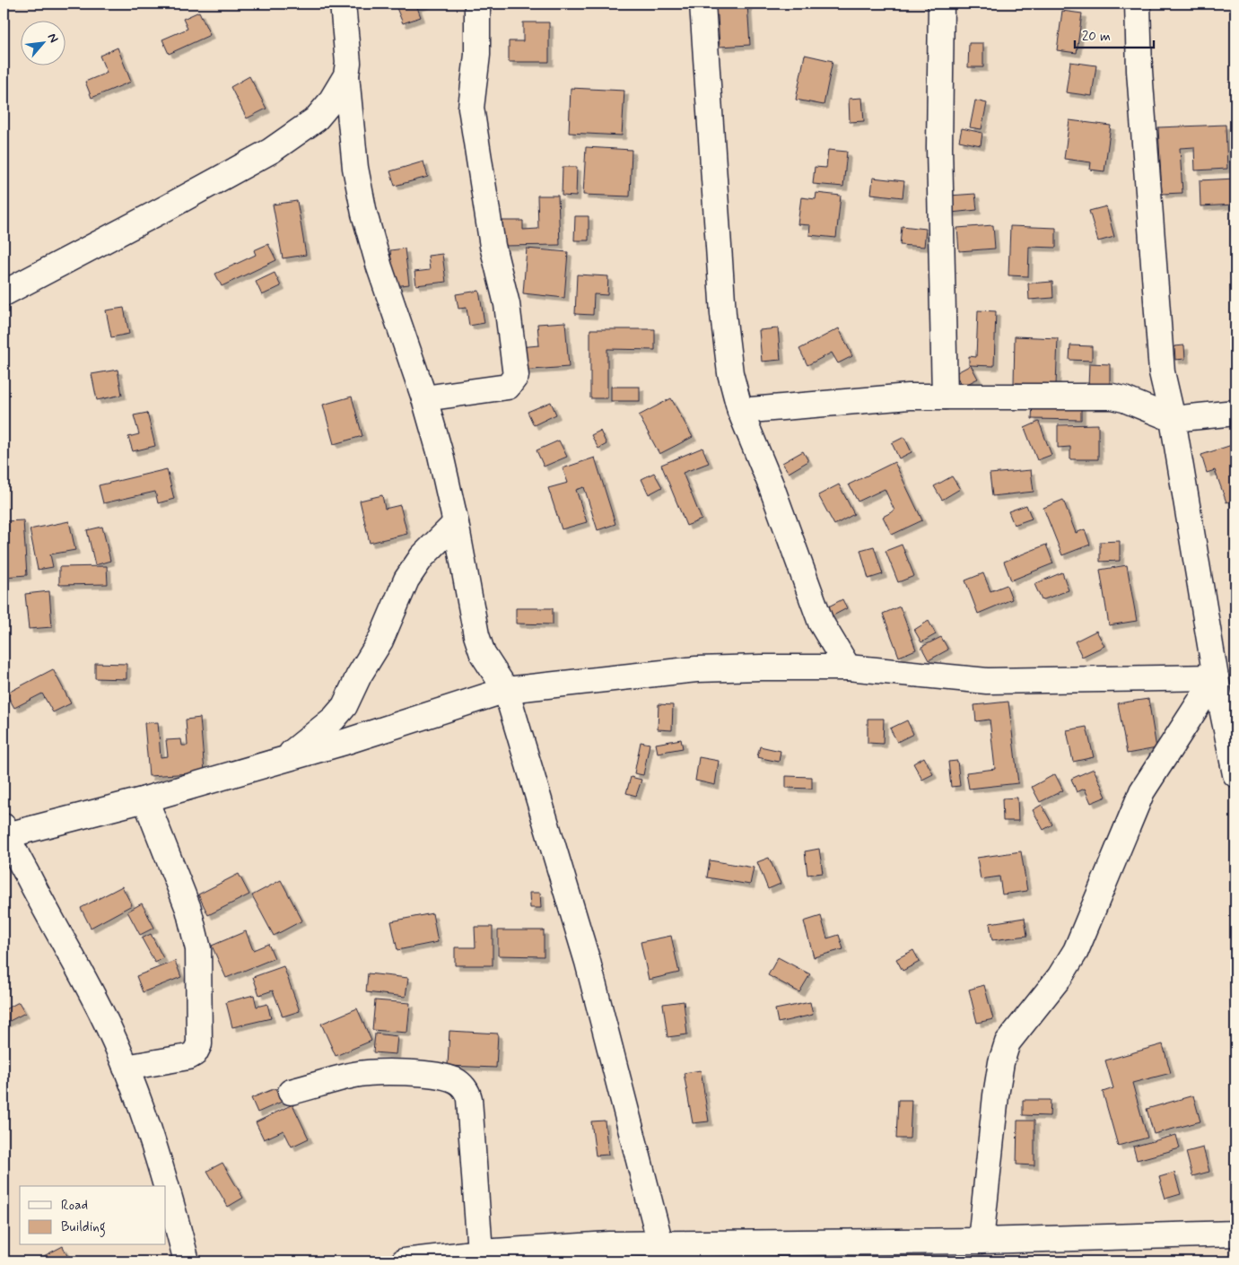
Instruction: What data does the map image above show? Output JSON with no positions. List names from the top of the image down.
{
  "legend": ["Road", "Building"],
  "scale_bar": "20 m",
  "north": "top right"
}
